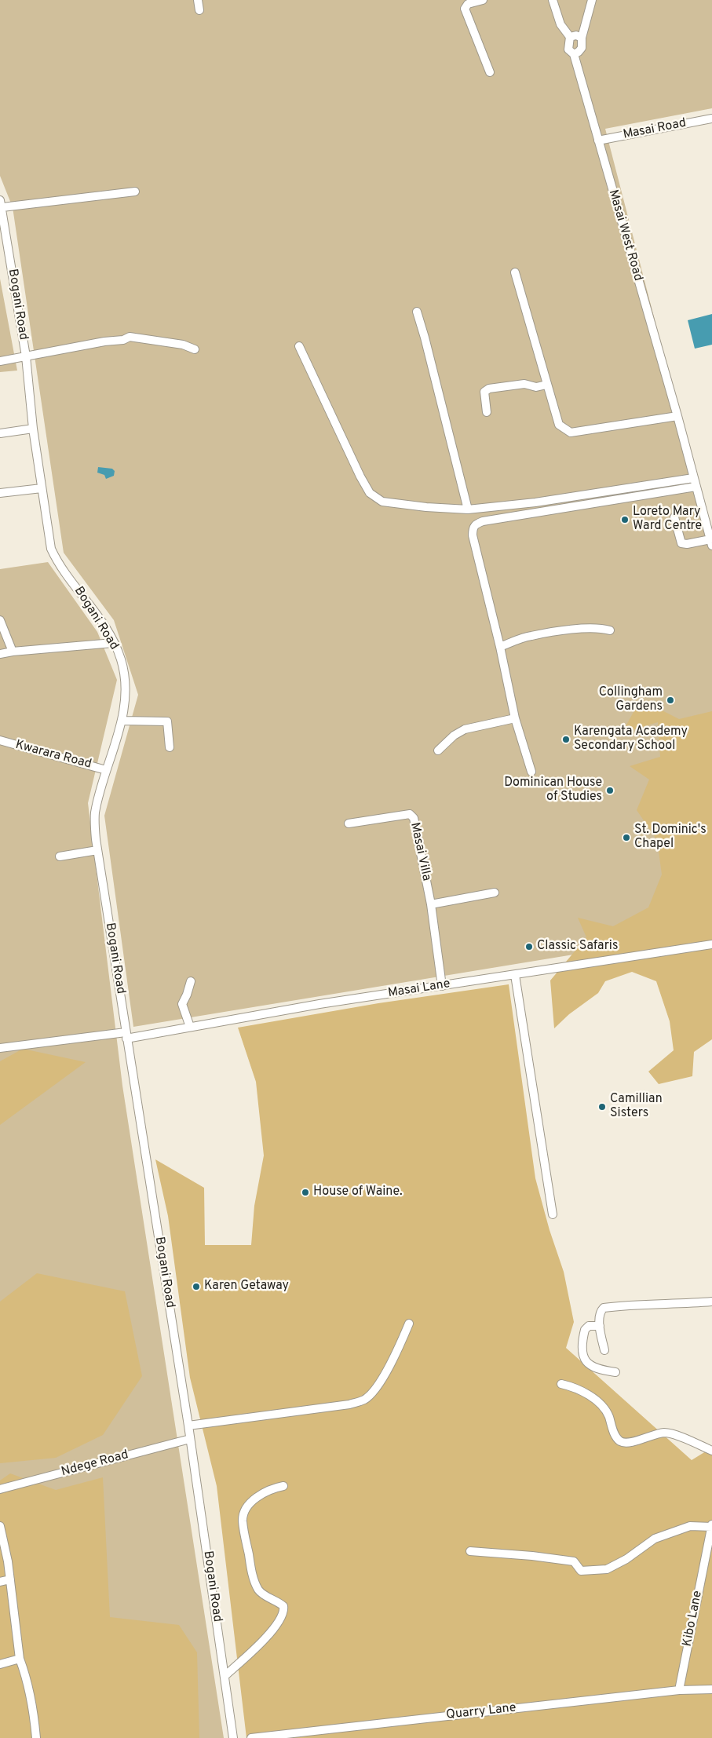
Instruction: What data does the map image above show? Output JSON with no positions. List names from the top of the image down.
{
  "streets": {
    "street": [
      "Masai Road",
      "Masai West Road",
      "Bogani Road",
      "Kwarara Road",
      "Masai Villa",
      "Masai Lane",
      "Ndege Road",
      "Kibo Lane",
      "Quarry Lane"
    ]
  },
  "crossings": [
    ["Masai Road", "Masai West Road"],
    ["Bogani Road", "Kwarara Road"],
    ["Bogani Road", "Masai Lane"],
    ["Bogani Road", "Ndege Road"],
    ["Masai Villa", "Masai Lane"],
    ["Kibo Lane", "Quarry Lane"]
  ],
  "places": [
    "Loreto Mary Ward Centre",
    "Collingham Gardens",
    "Karengata Academy Secondary School",
    "Dominican House of Studies",
    "St. Dominic's Chapel",
    "Classic Safaris",
    "Camillian Sisters",
    "House of Waine.",
    "Karen Getaway"
  ]
}
